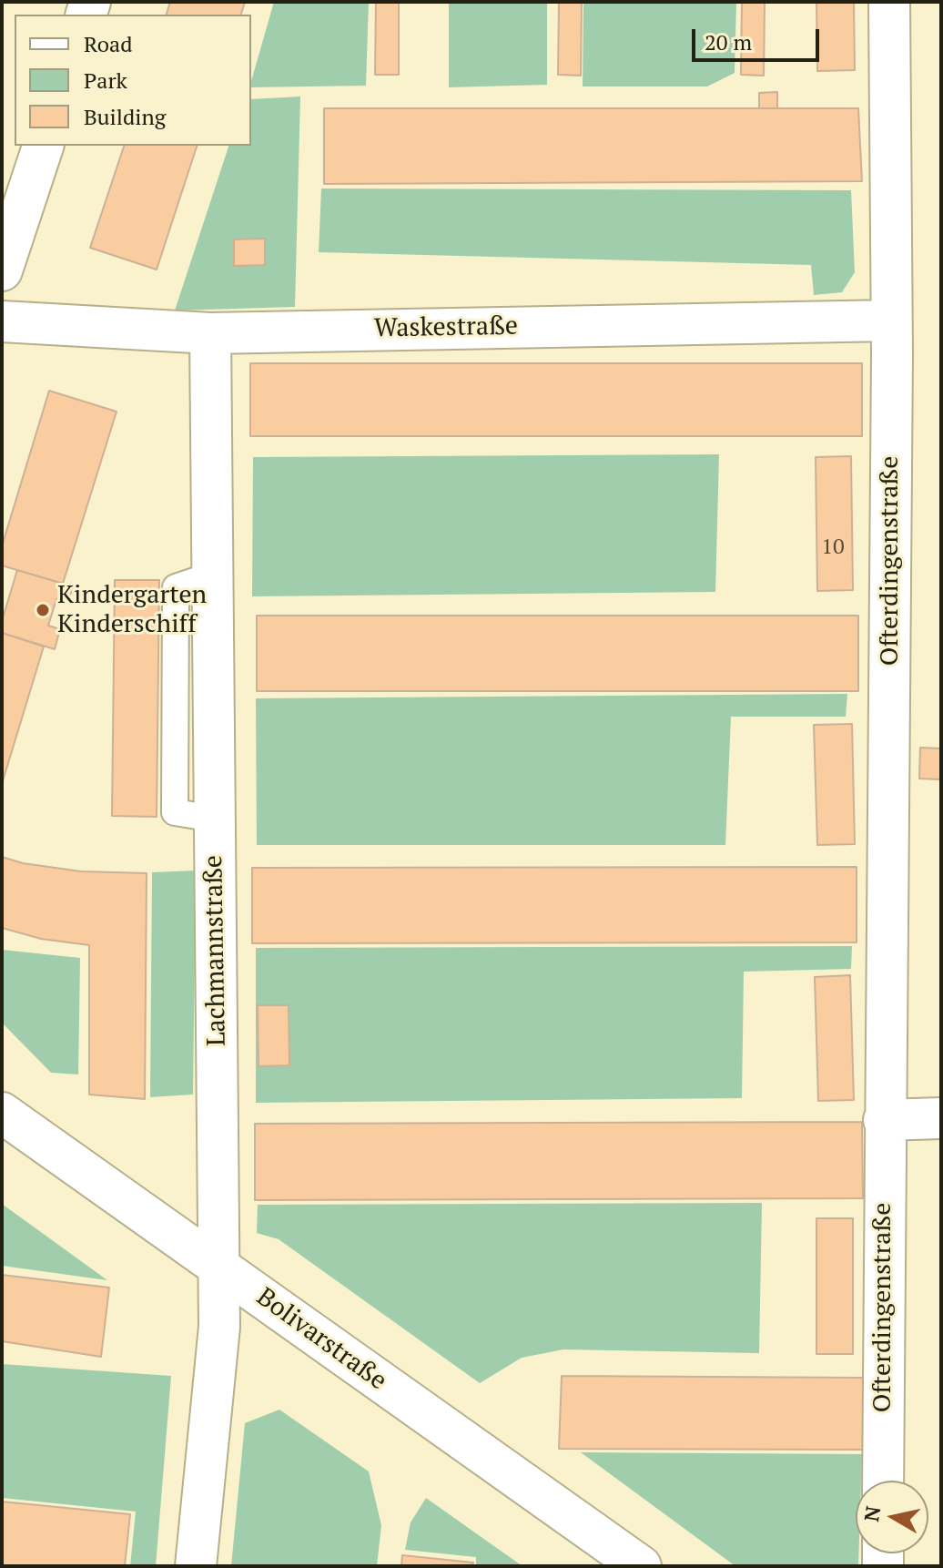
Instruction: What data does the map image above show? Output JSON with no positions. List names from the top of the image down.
{
  "streets": {
    "street": [
      "Waskestraße",
      "Ofterdingenstraße",
      "Lachmannstraße",
      "Bolivarstraße"
    ]
  },
  "crossings": [
    ["Waskestraße", "Ofterdingenstraße"],
    ["Waskestraße", "Lachmannstraße"],
    ["Lachmannstraße", "Bolivarstraße"]
  ],
  "places": ["Kindergarten Kinderschiff"],
  "house_numbers": ["10"],
  "legend": ["Road", "Park", "Building"],
  "scale_bar": "20 m",
  "north": "left"
}
